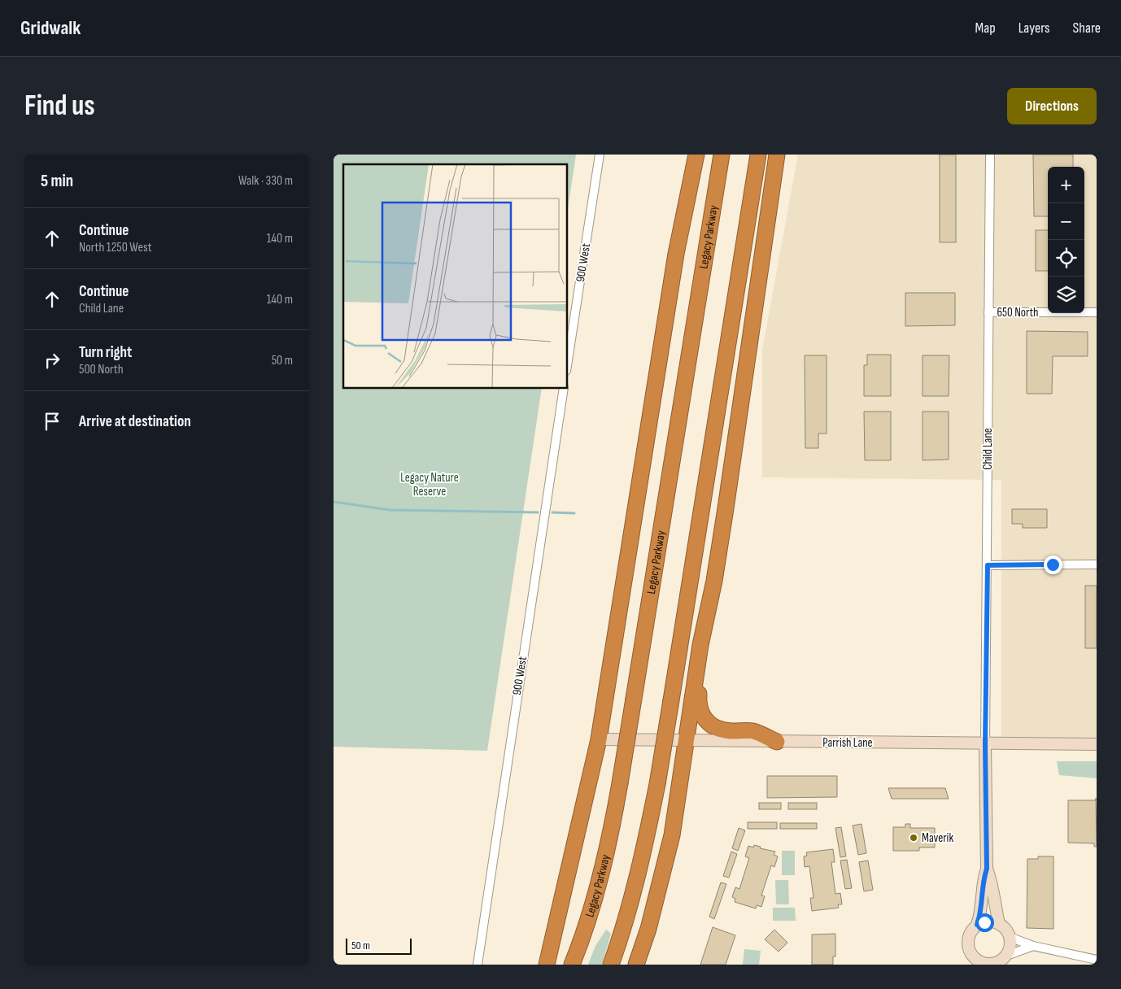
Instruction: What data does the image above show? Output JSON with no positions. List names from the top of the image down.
{
  "streets": {
    "highway": ["Legacy Parkway"],
    "main road": ["Parrish Lane"],
    "street": ["900 West", "650 North", "Child Lane"]
  },
  "crossings": [
    ["650 North", "Child Lane"],
    ["Child Lane", "Parrish Lane"]
  ],
  "parks": ["Legacy Nature Reserve"],
  "places": ["Maverik"],
  "scale_bar": "50 m",
  "page": {
    "header": "Gridwalk",
    "nav": ["Map", "Layers", "Share"],
    "buttons": "Directions",
    "title": "Find us",
    "heading": ["5 min", "Walk · 330 m"],
    "map_buttons": ["+", "−"],
    "list": [
      ["Continue", "North 1250 West", "140 m"],
      ["Continue", "Child Lane", "140 m"],
      ["Turn right", "500 North", "50 m"],
      "Arrive at destination"
    ],
    "scale": "50 m"
  }
}
